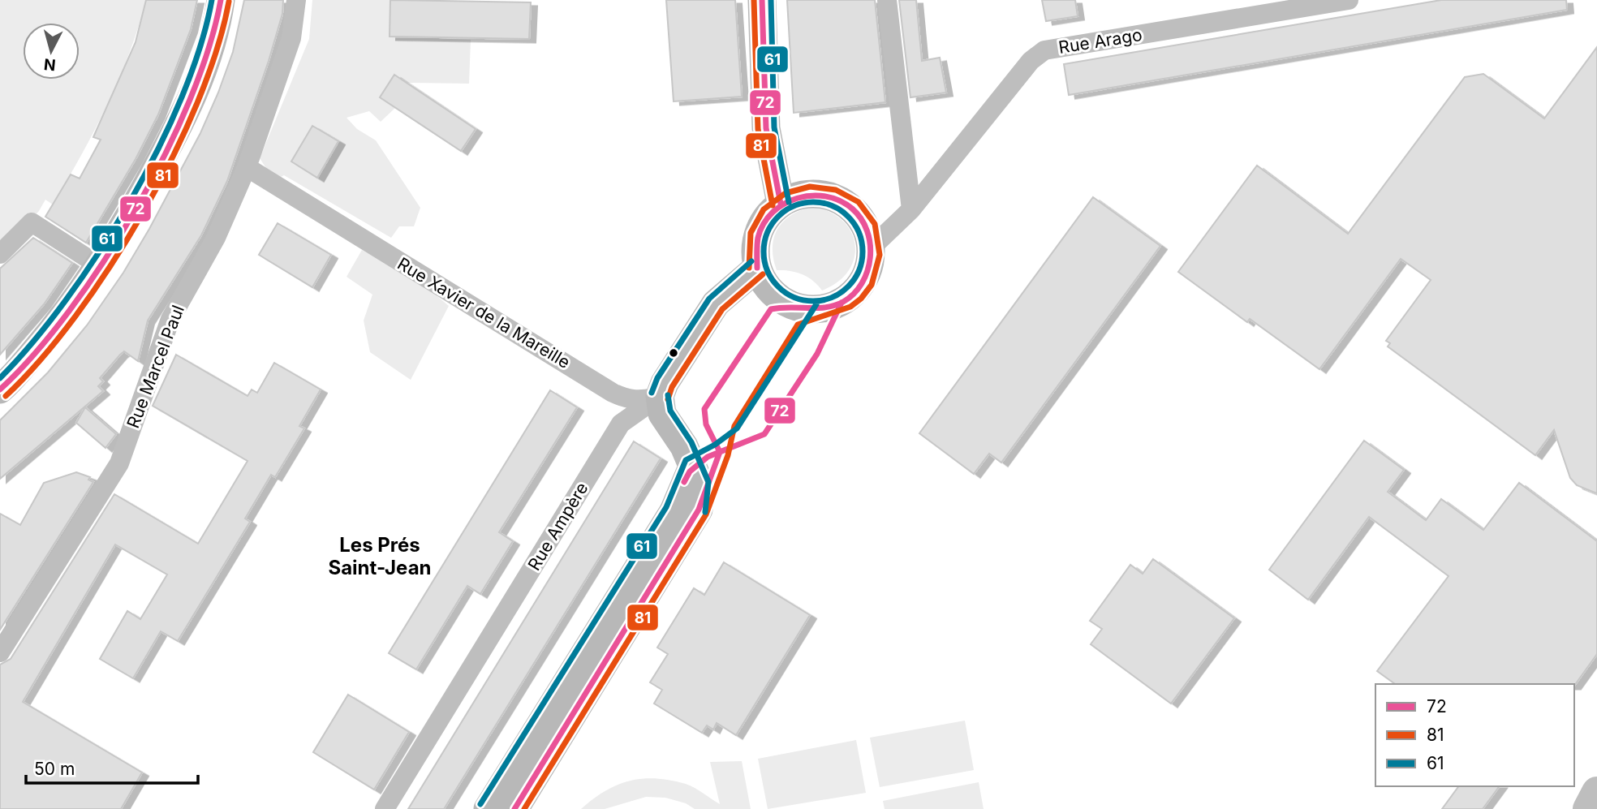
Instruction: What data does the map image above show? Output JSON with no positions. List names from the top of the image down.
{
  "streets": {
    "street": [
      "Rue Arago",
      "Rue Xavier de la Mareille",
      "Rue Marcel Paul",
      "Rue Ampère"
    ]
  },
  "crossings": [
    ["Rue Arago", "Rue Ampère"],
    ["Rue Xavier de la Mareille", "Rue Marcel Paul"],
    ["Rue Xavier de la Mareille", "Rue Ampère"]
  ],
  "districts": ["Les Prés Saint-Jean"],
  "lines": ["transit line 72", "transit line 81", "transit line 61"],
  "legend": ["72", "81", "61"],
  "scale_bar": "50 m",
  "north": "bottom"
}
